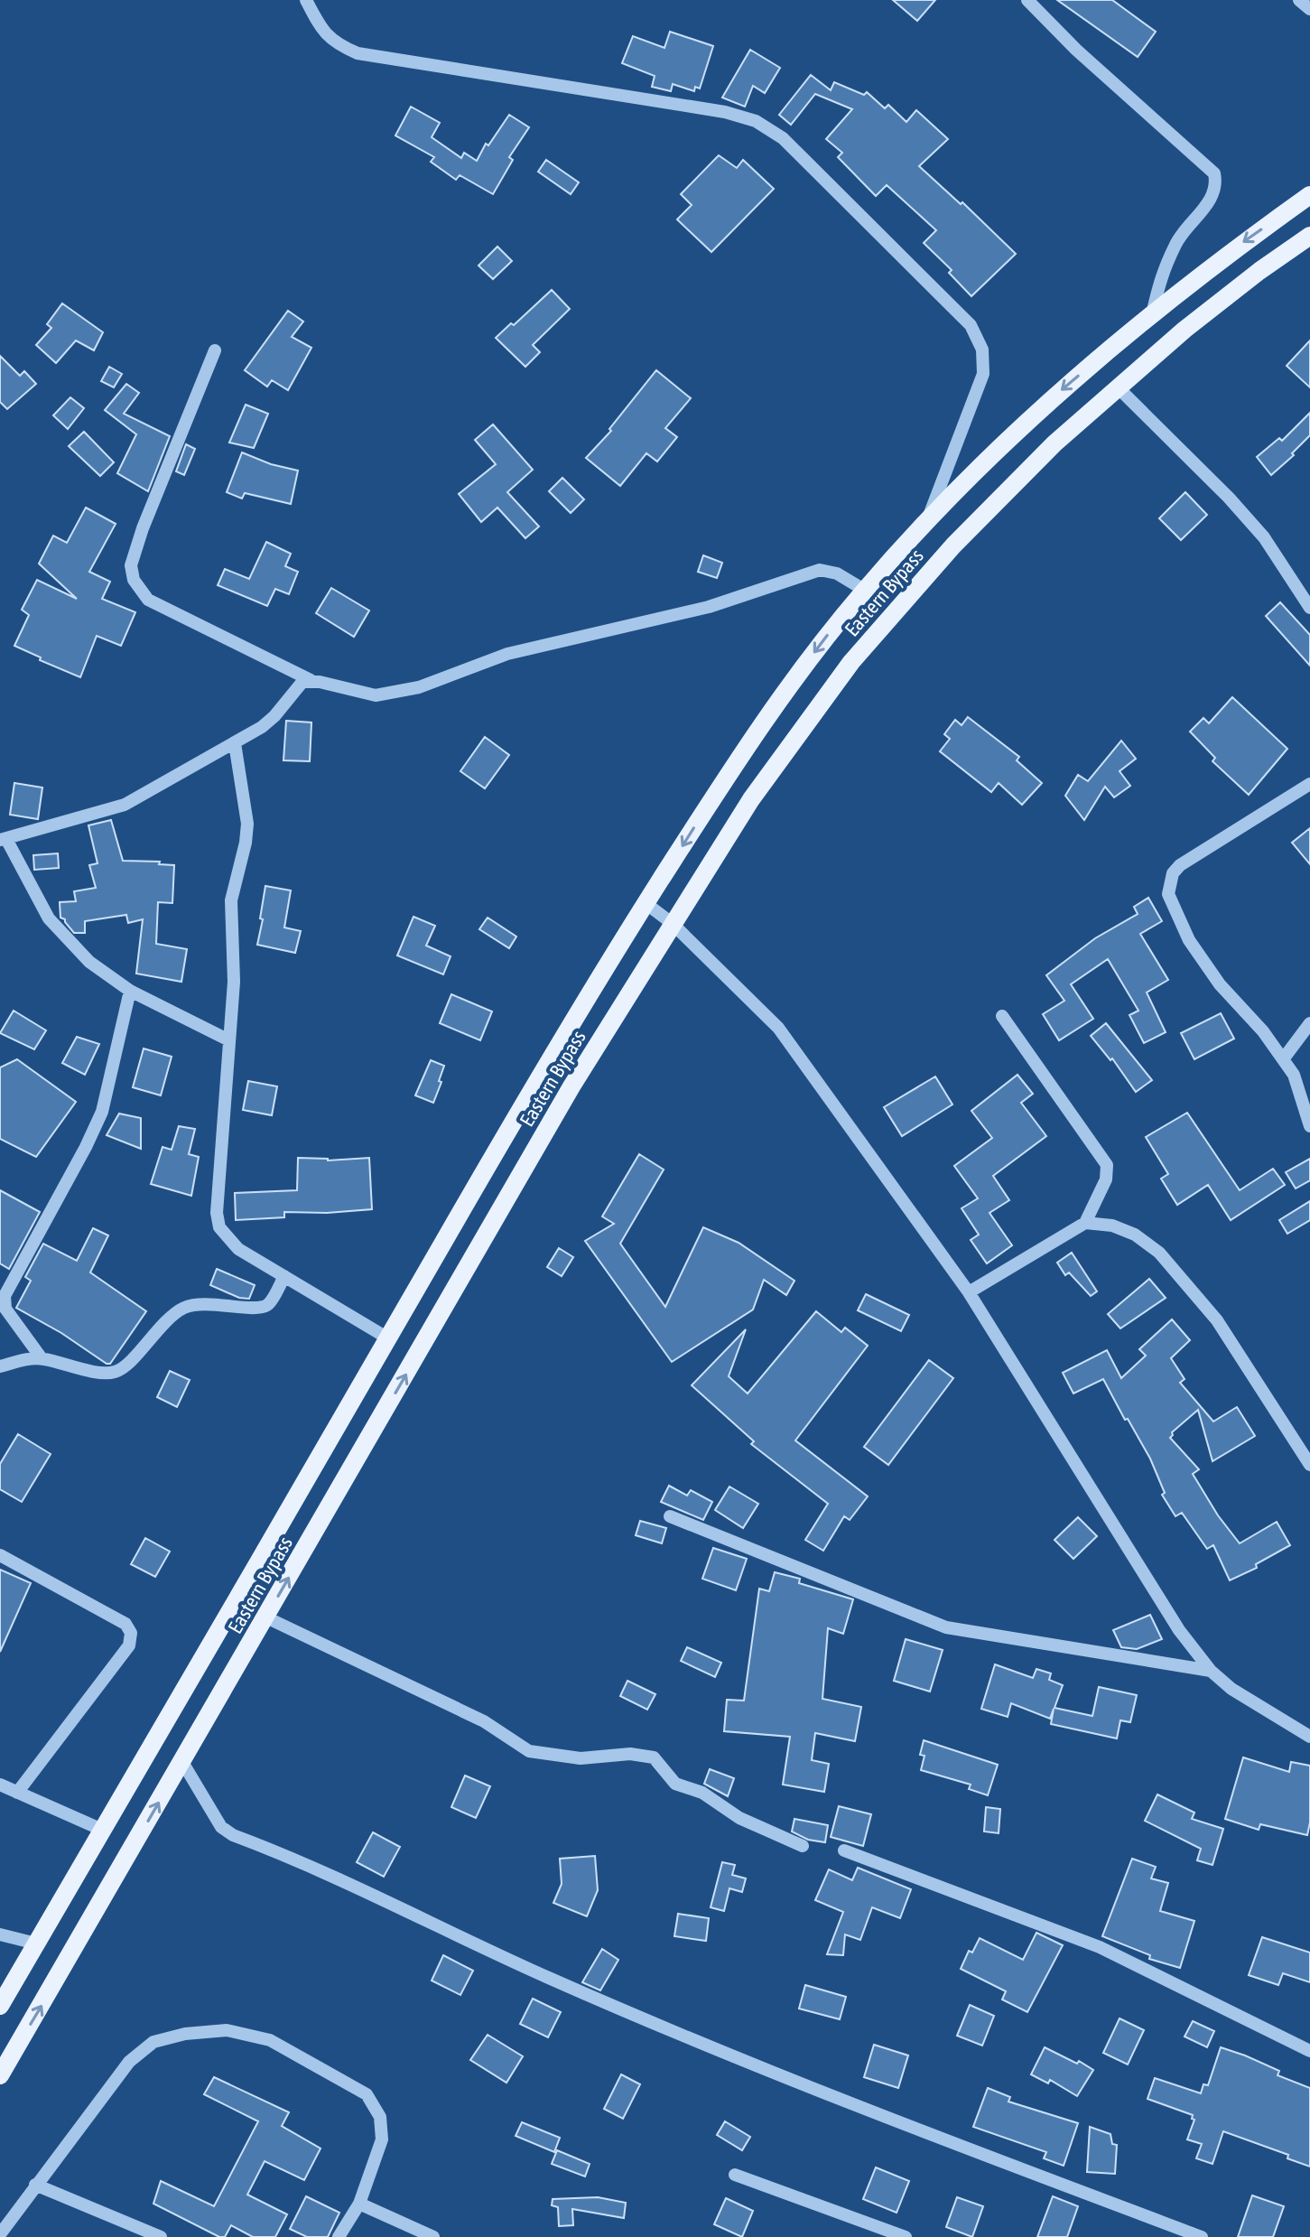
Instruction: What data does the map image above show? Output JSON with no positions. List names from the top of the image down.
{
  "streets": {
    "main road": ["Eastern Bypass"]
  }
}
